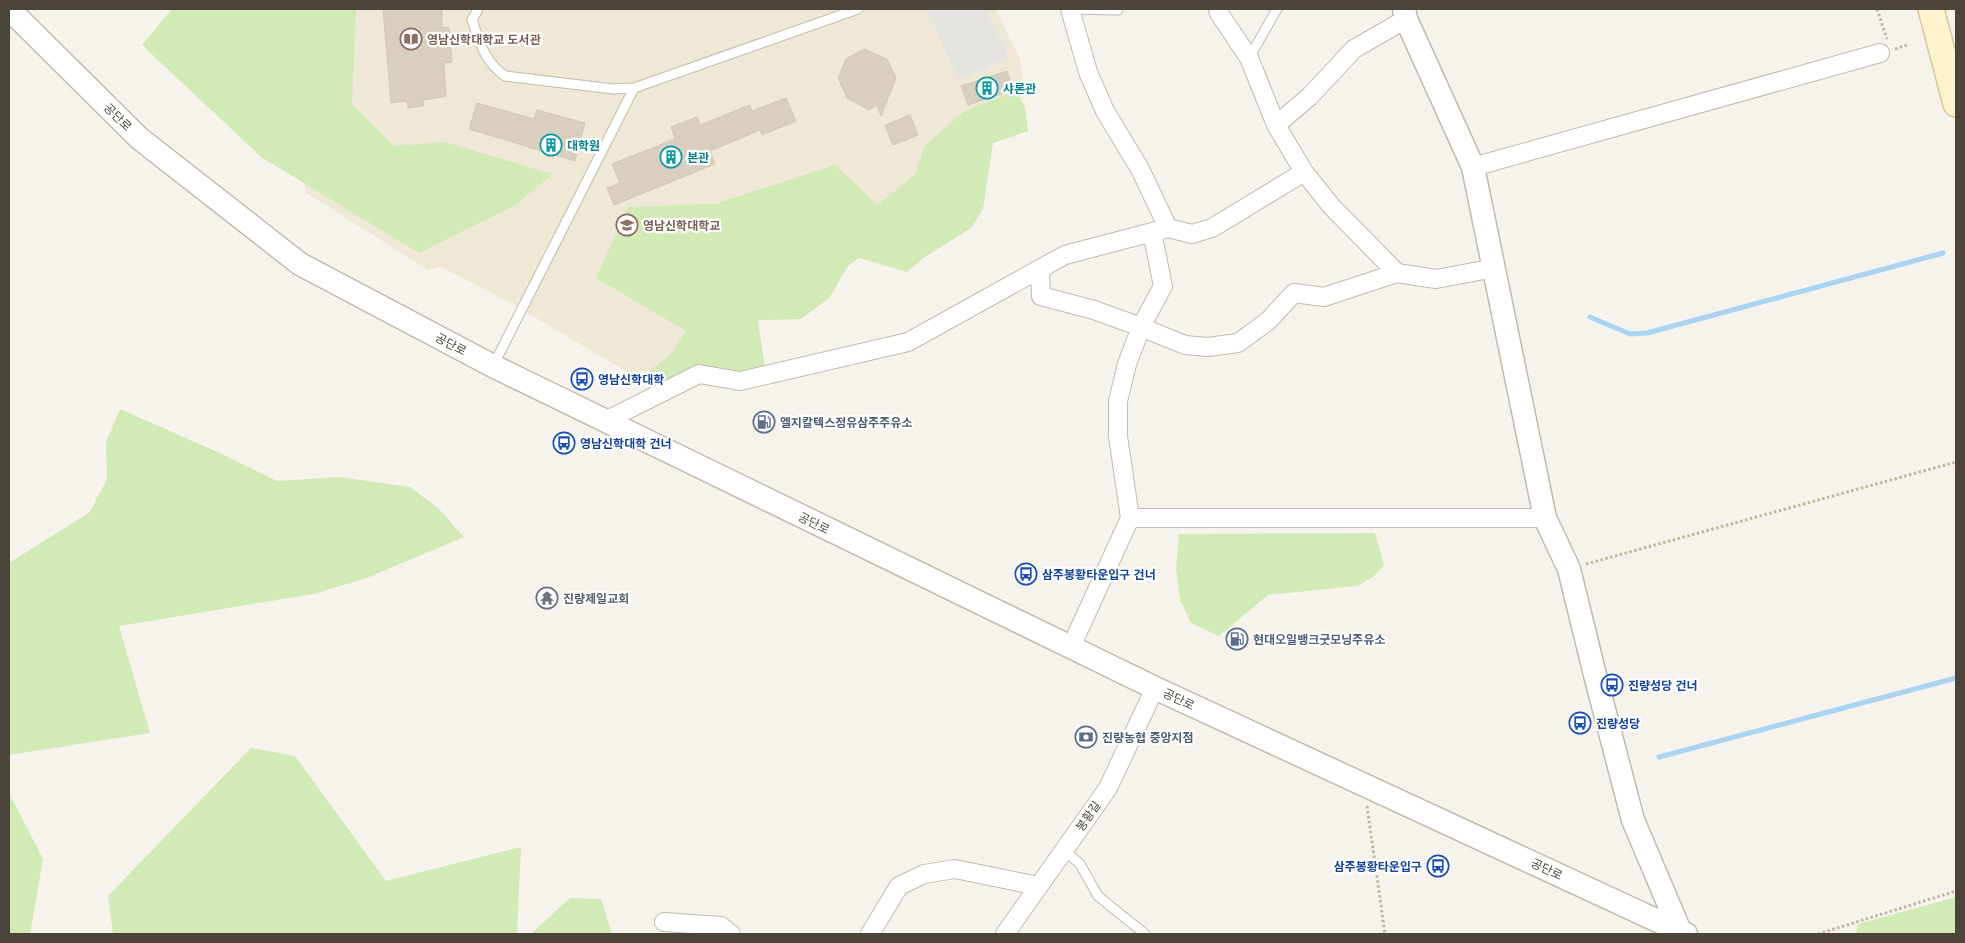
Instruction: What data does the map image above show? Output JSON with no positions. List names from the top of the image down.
{
  "streets": {
    "street": ["공단로", "봉황길"]
  },
  "crossings": [
    ["공단로", "봉황길"]
  ],
  "places": {
    "library": ["영남신학대학교 도서관"],
    "building": ["샤론관", "대학원", "본관"],
    "school or university": ["영남신학대학교"],
    "bus stop": [
      "영남신학대학",
      "영남신학대학 건너",
      "삼주봉황타운입구 건너",
      "진량성당 건너",
      "진량성당",
      "삼주봉황타운입구"
    ],
    "fuel station": ["엘지칼텍스정유삼주주유소", "현대오일뱅크굿모닝주유소"],
    "temple": ["진량제일교회"],
    "bank": ["진량농협 중앙지점"]
  }
}
